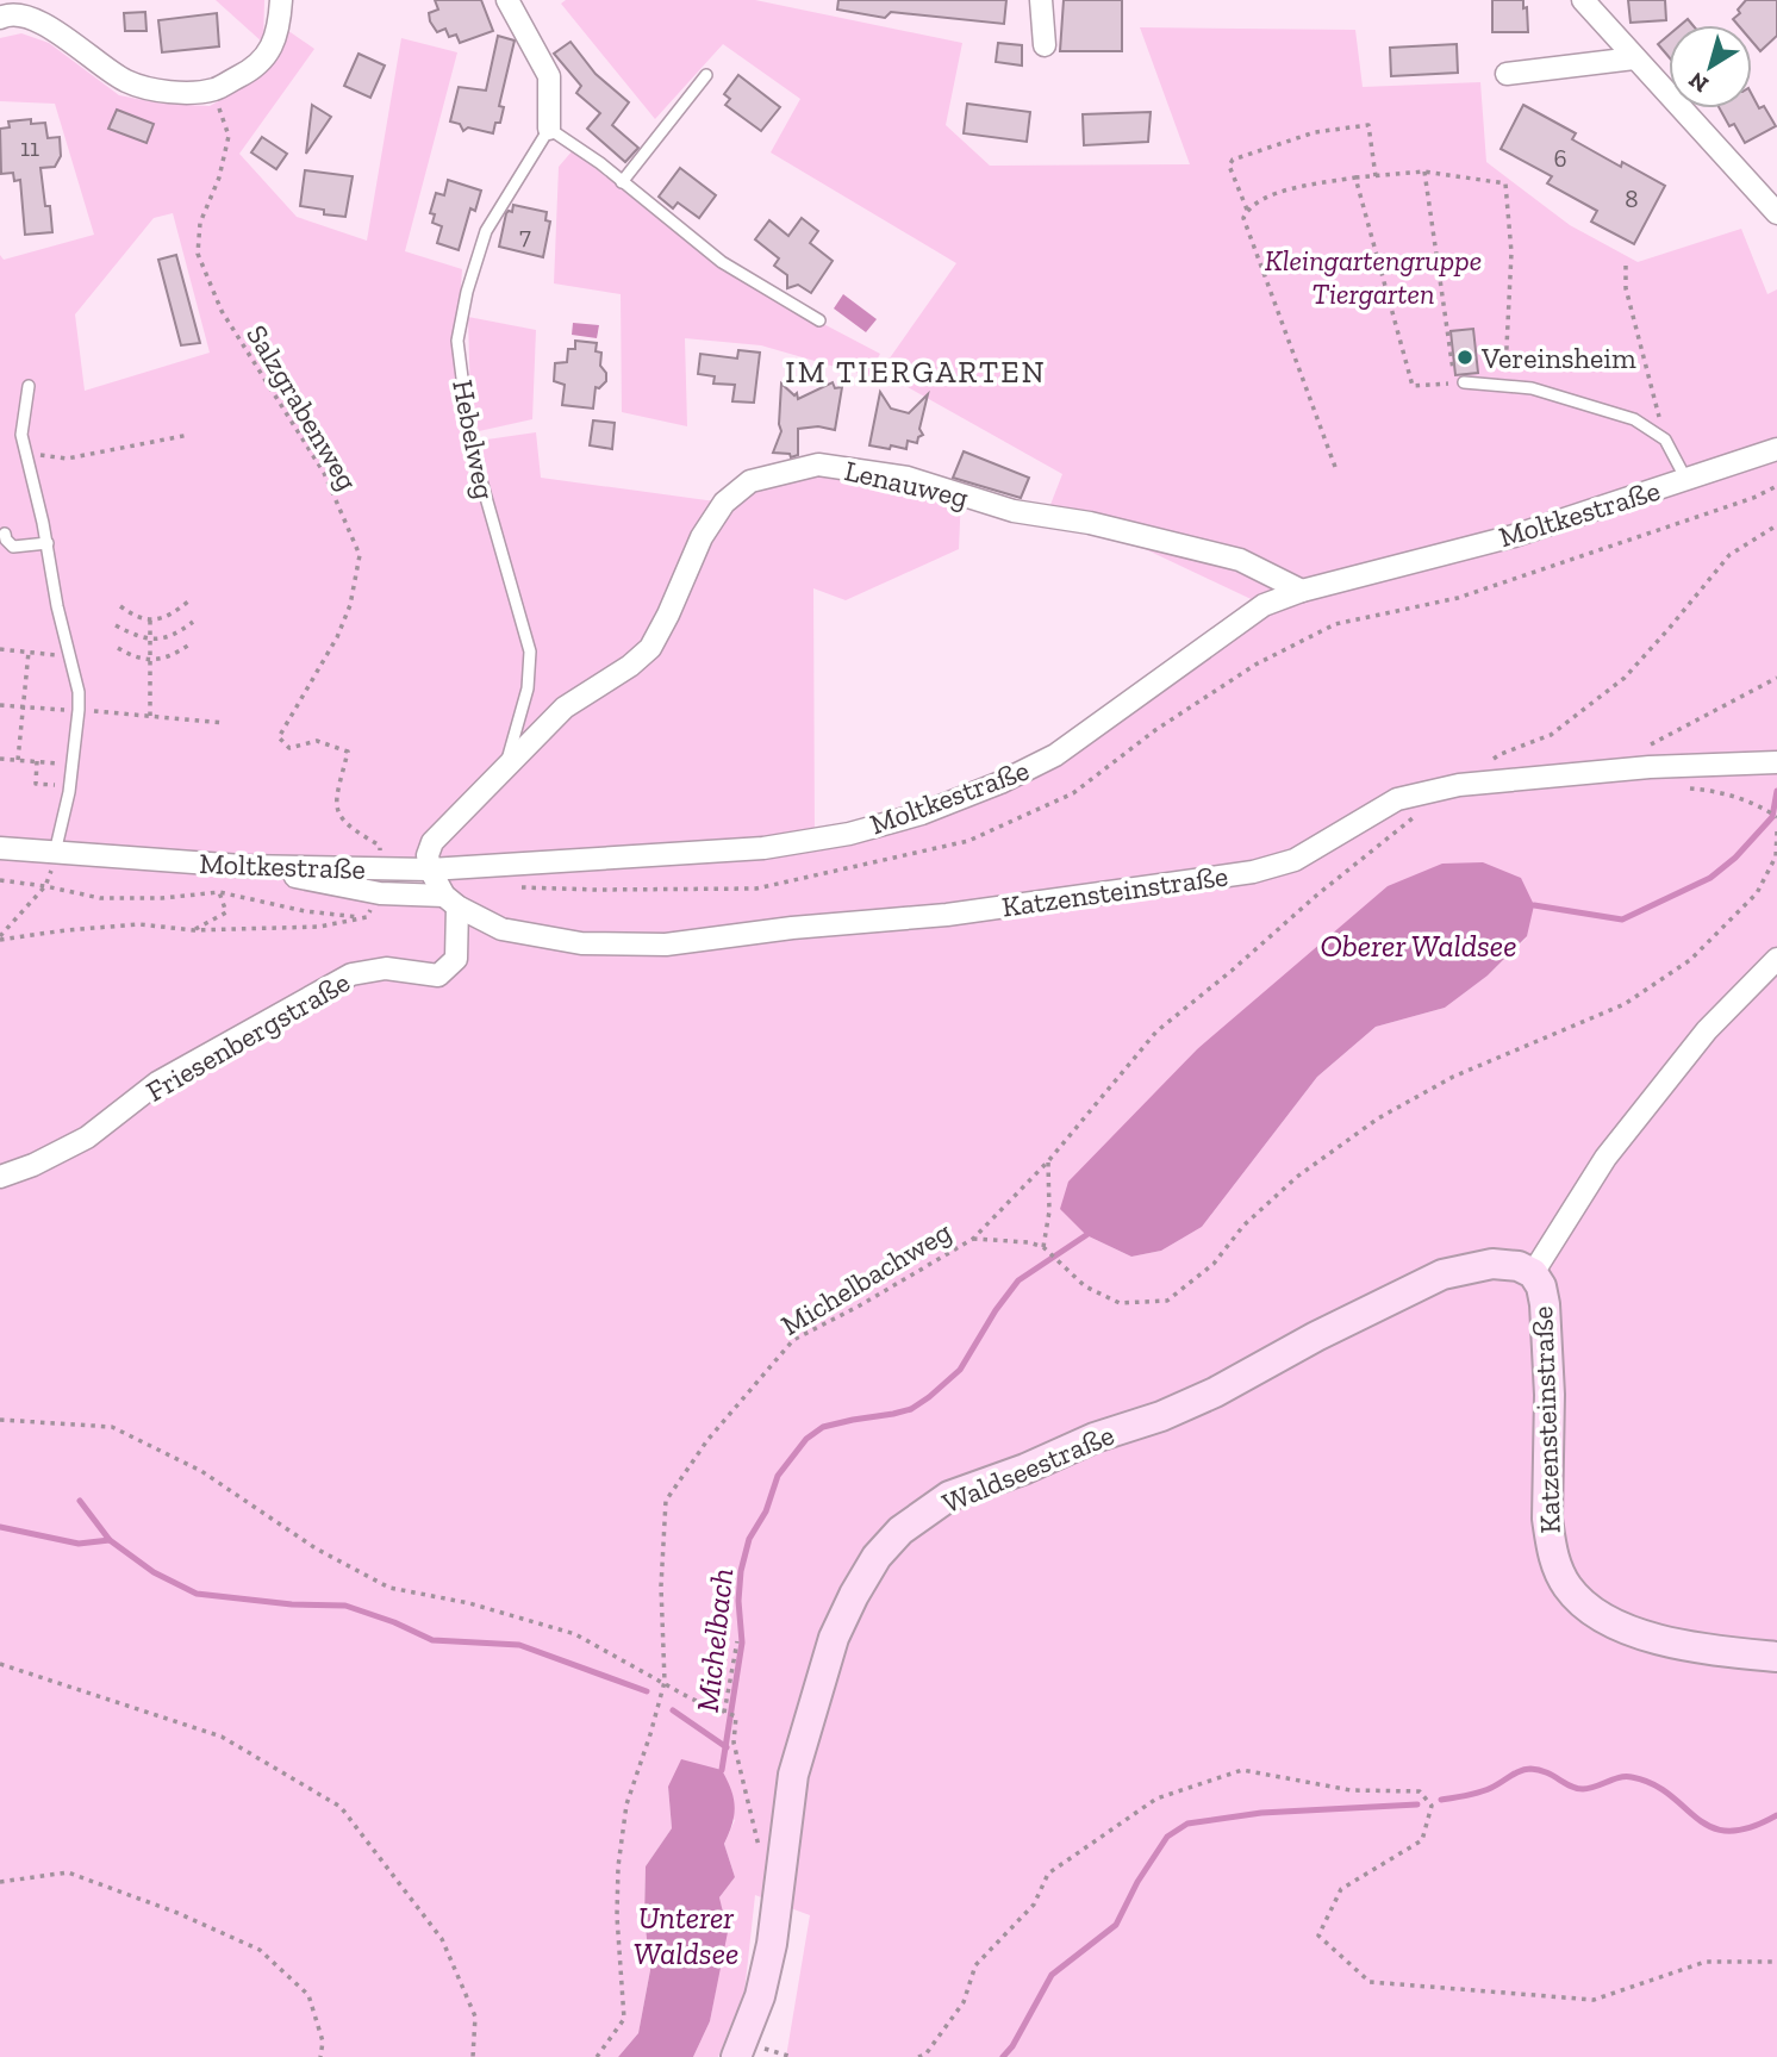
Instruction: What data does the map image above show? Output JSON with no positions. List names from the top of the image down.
{
  "streets": {
    "street": [
      "Hebelweg",
      "Lenauweg",
      "Moltkestraße",
      "Katzensteinstraße",
      "Friesenbergstraße",
      "Waldseestraße"
    ],
    "path": ["Salzgrabenweg", "Michelbachweg"]
  },
  "crossings": [
    ["Hebelweg", "Lenauweg"],
    ["Hebelweg", "Moltkestraße"],
    ["Lenauweg", "Moltkestraße"],
    ["Moltkestraße", "Katzensteinstraße"],
    ["Katzensteinstraße", "Friesenbergstraße"],
    ["Katzensteinstraße", "Waldseestraße"]
  ],
  "districts": ["IM TIERGARTEN"],
  "water": ["Oberer Waldsee", "Michelbach", "Unterer Waldsee"],
  "parks": ["Kleingartengruppe Tiergarten"],
  "places": ["Vereinsheim"],
  "house_numbers": [
    "11",
    "6",
    "8",
    "7"
  ],
  "north": "bottom left"
}
